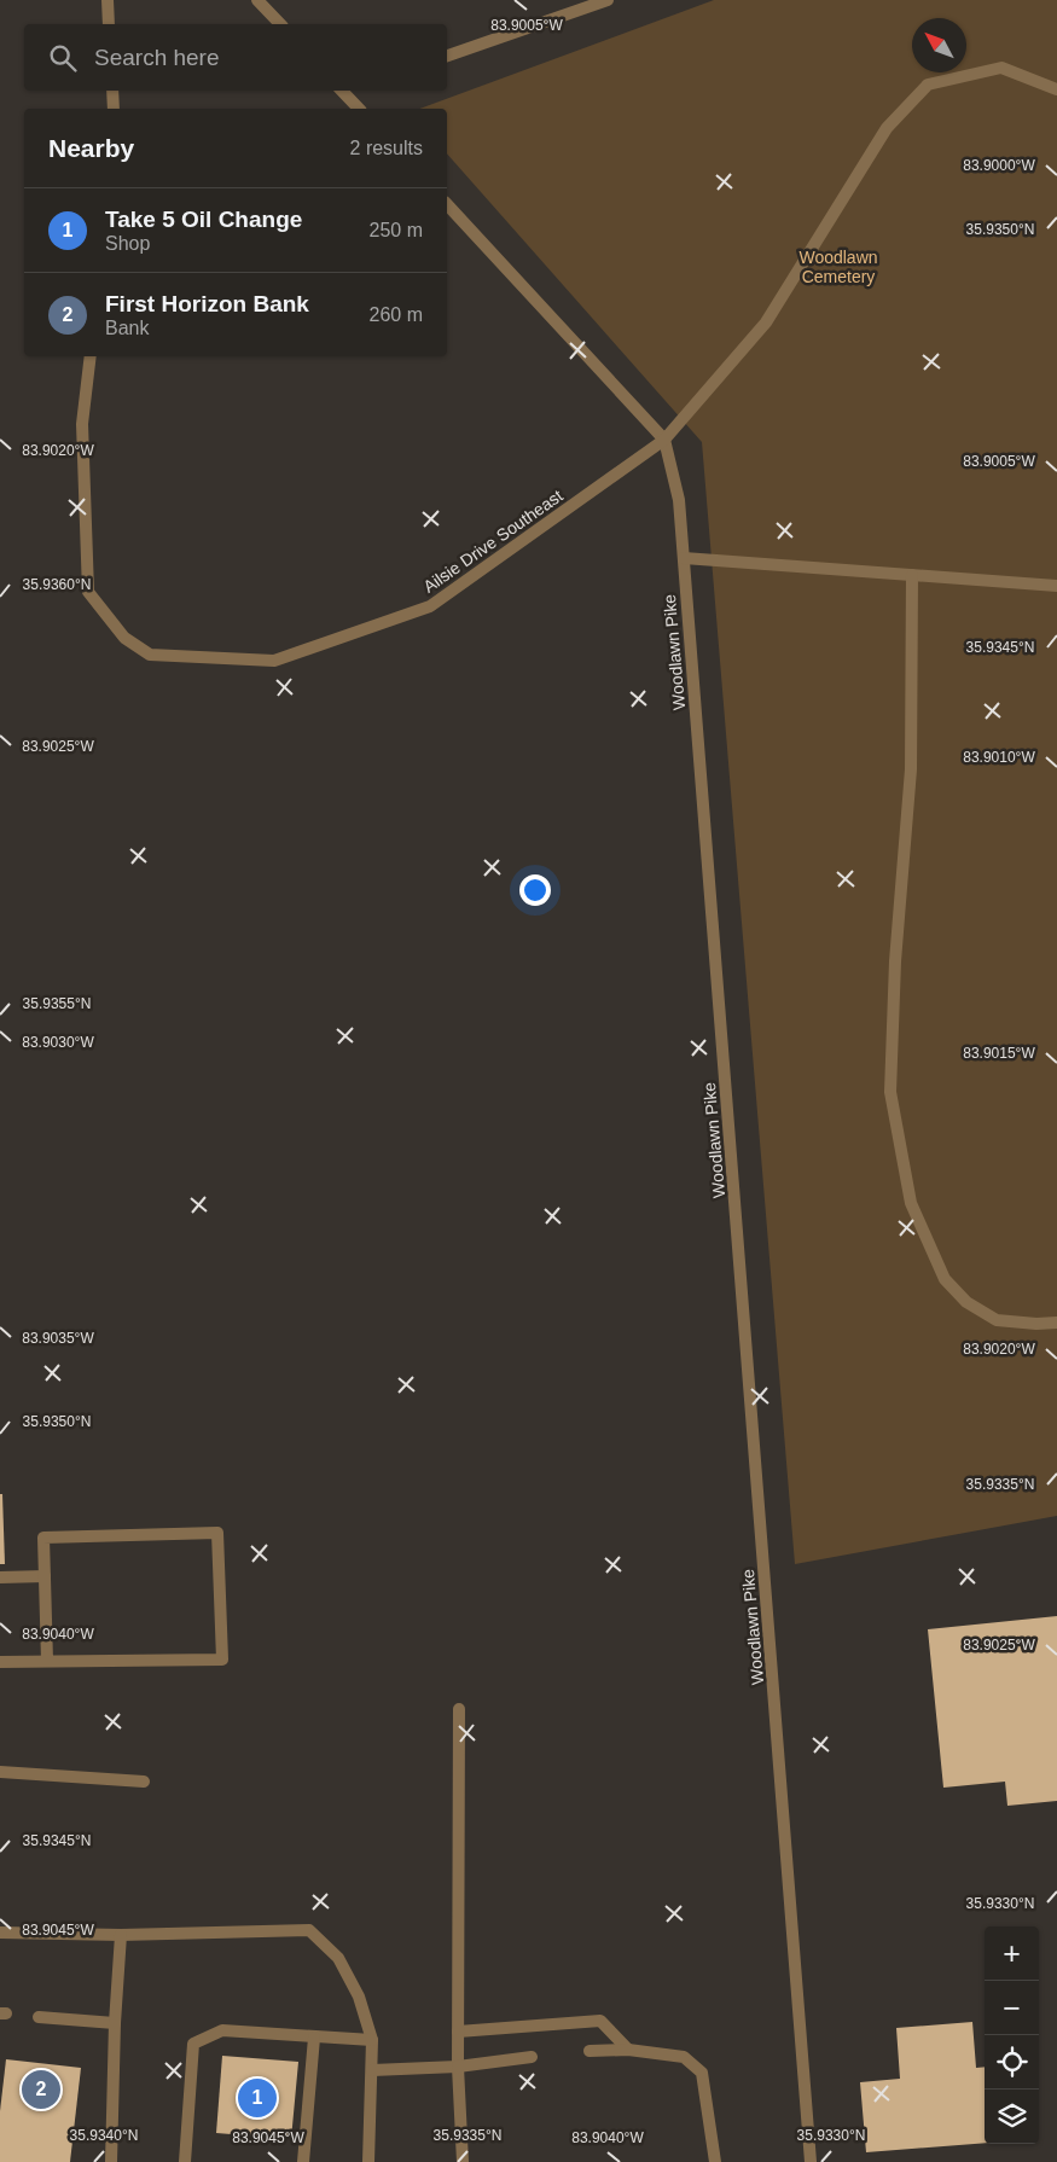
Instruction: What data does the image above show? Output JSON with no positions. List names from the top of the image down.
{
  "streets": {
    "street": ["Ailsie Drive Southeast", "Woodlawn Pike"]
  },
  "crossings": [
    ["Ailsie Drive Southeast", "Woodlawn Pike"]
  ],
  "parks": ["Woodlawn Cemetery"],
  "north": "top left",
  "page": {
    "search": "Search here",
    "heading": ["Nearby", "2 results"],
    "list": [
      {
        "mark": "1",
        "name": "Take 5 Oil Change",
        "note": "Shop",
        "value": "250 m"
      },
      {
        "mark": "2",
        "name": "First Horizon Bank",
        "note": "Bank",
        "value": "260 m"
      }
    ],
    "map_buttons": ["+", "−"],
    "pins": ["2", "1"]
  },
  "coordinates": [
    "83.9005°W",
    "83.9000°W",
    "35.9350°N",
    "83.9020°W",
    "35.9360°N",
    "35.9345°N",
    "83.9025°W",
    "83.9010°W",
    "35.9355°N",
    "83.9030°W",
    "83.9015°W",
    "83.9035°W",
    "35.9335°N",
    "83.9040°W",
    "35.9330°N",
    "83.9045°W",
    "35.9340°N"
  ]
}
